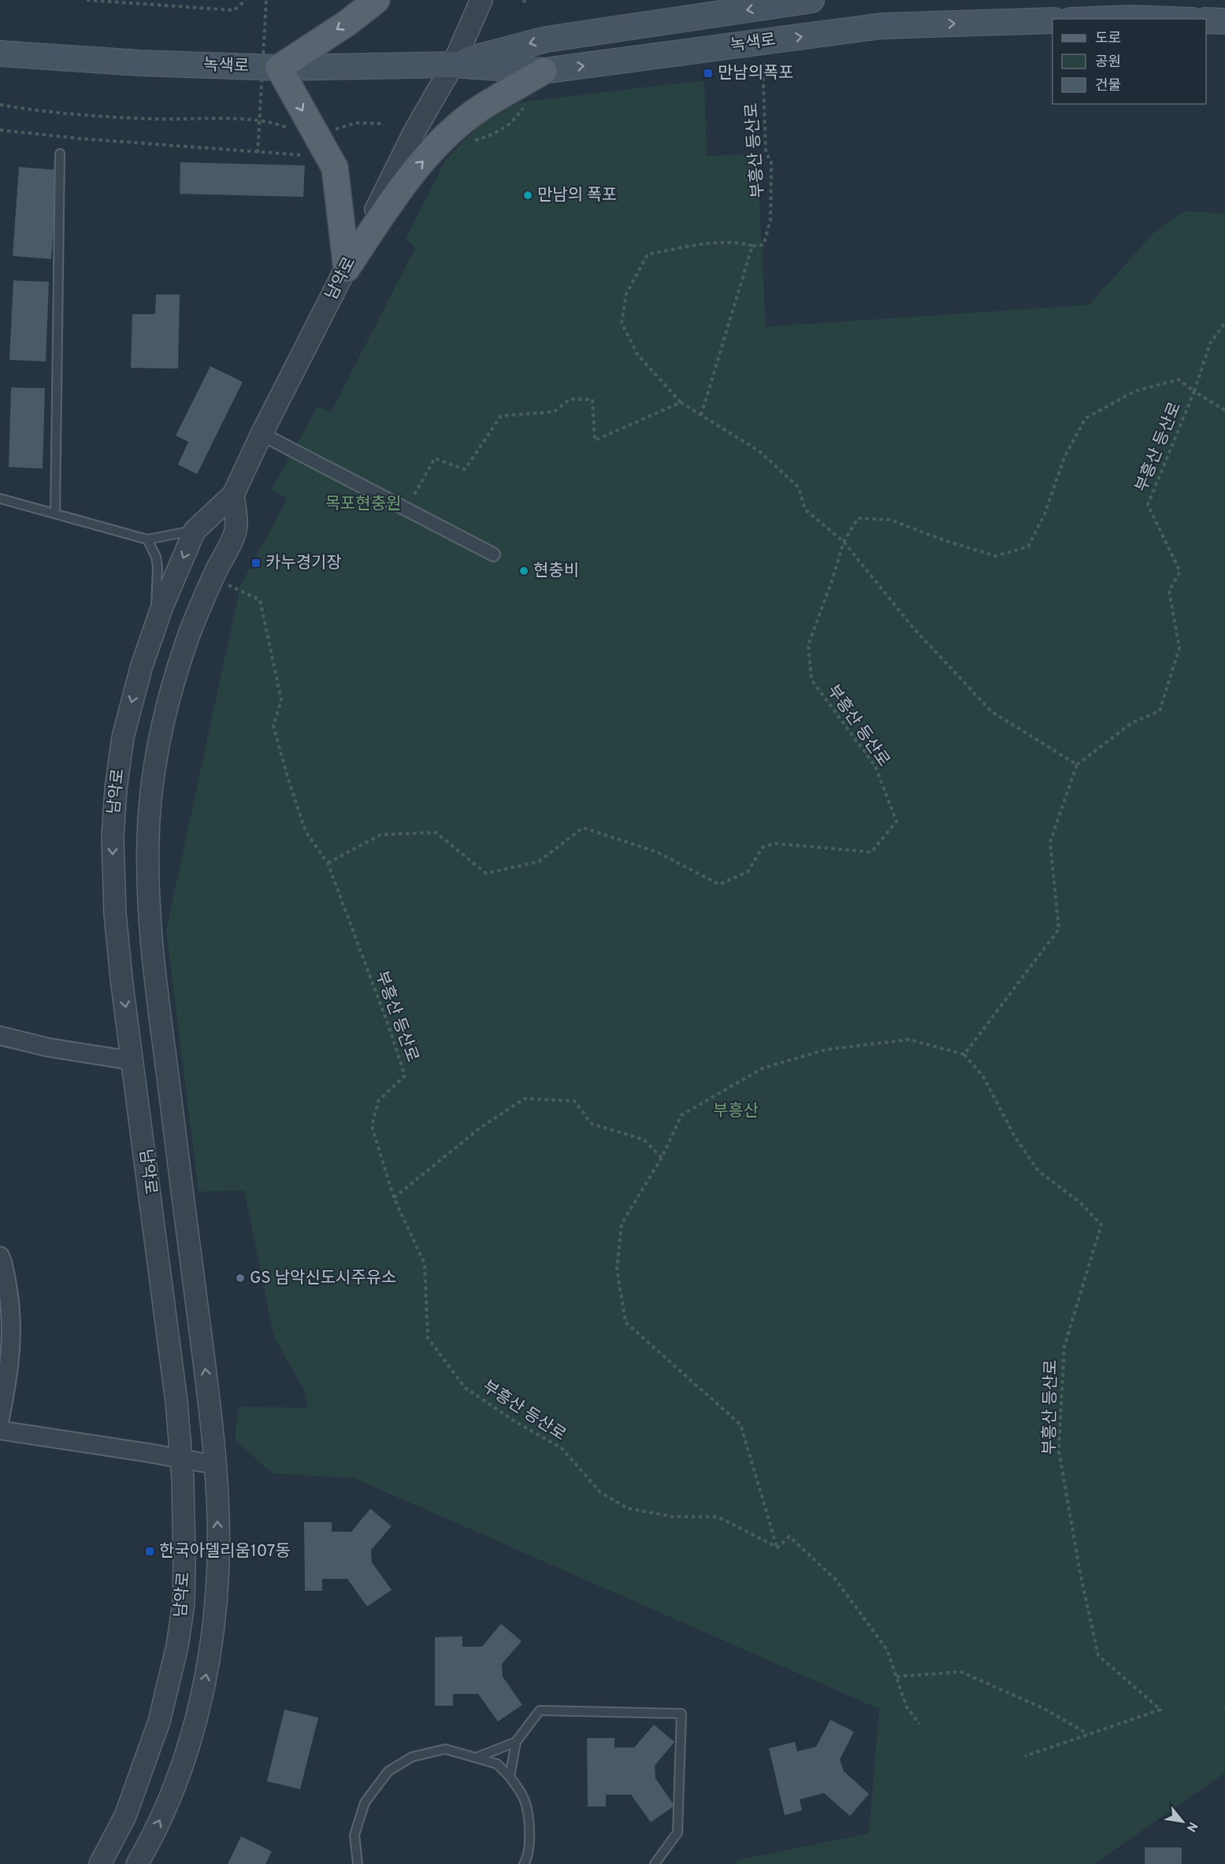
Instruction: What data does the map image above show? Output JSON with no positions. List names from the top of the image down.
{
  "streets": {
    "main road": ["녹색로"],
    "street": ["남악로"],
    "path": ["부흥산 등산로"]
  },
  "crossings": [
    ["녹색로", "부흥산 등산로"],
    ["녹색로", "남악로"],
    ["부흥산 등산로", "남악로"]
  ],
  "parks": ["목포현충원", "부흥산"],
  "places": {
    "transit": ["만남의폭포", "카누경기장", "한국아델리움107동"],
    "other": ["만남의 폭포", "현충비", "GS 남악신도시주유소"]
  },
  "legend": ["도로", "공원", "건물"],
  "north": "bottom right"
}
